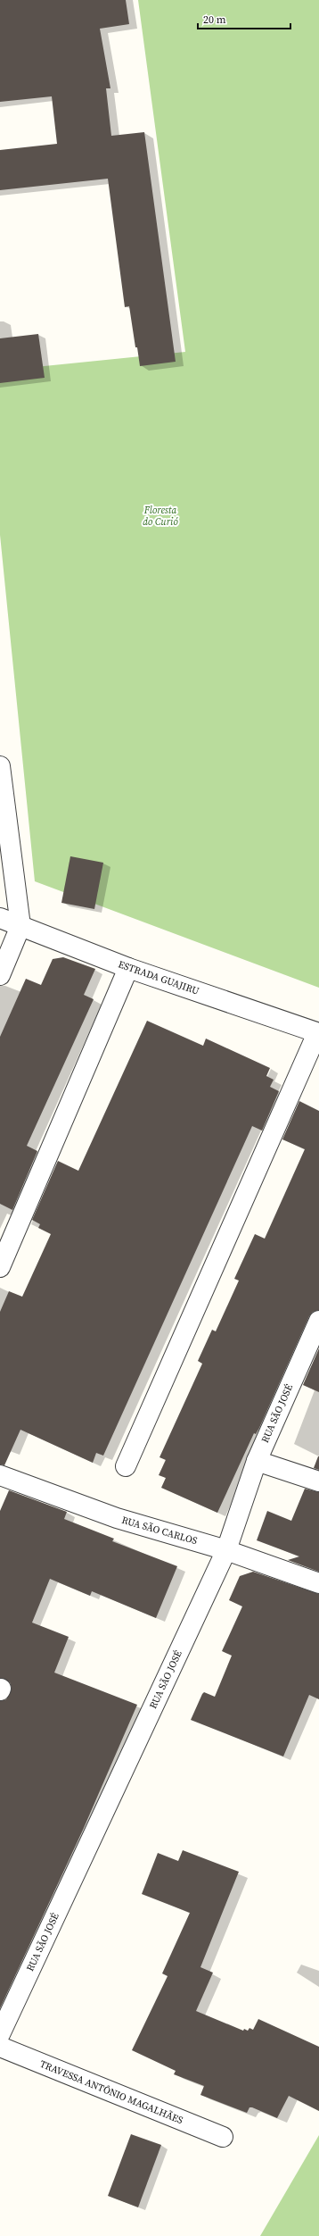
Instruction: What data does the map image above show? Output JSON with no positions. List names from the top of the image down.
{
  "streets": {
    "street": [
      "ESTRADA GUAJIRU",
      "RUA SÃO JOSÉ",
      "RUA SÃO CARLOS",
      "TRAVESSA ANTÔNIO MAGALHÃES"
    ]
  },
  "crossings": [
    ["RUA SÃO JOSÉ", "RUA SÃO CARLOS"]
  ],
  "parks": ["Floresta do Curió"],
  "scale_bar": "20 m"
}
